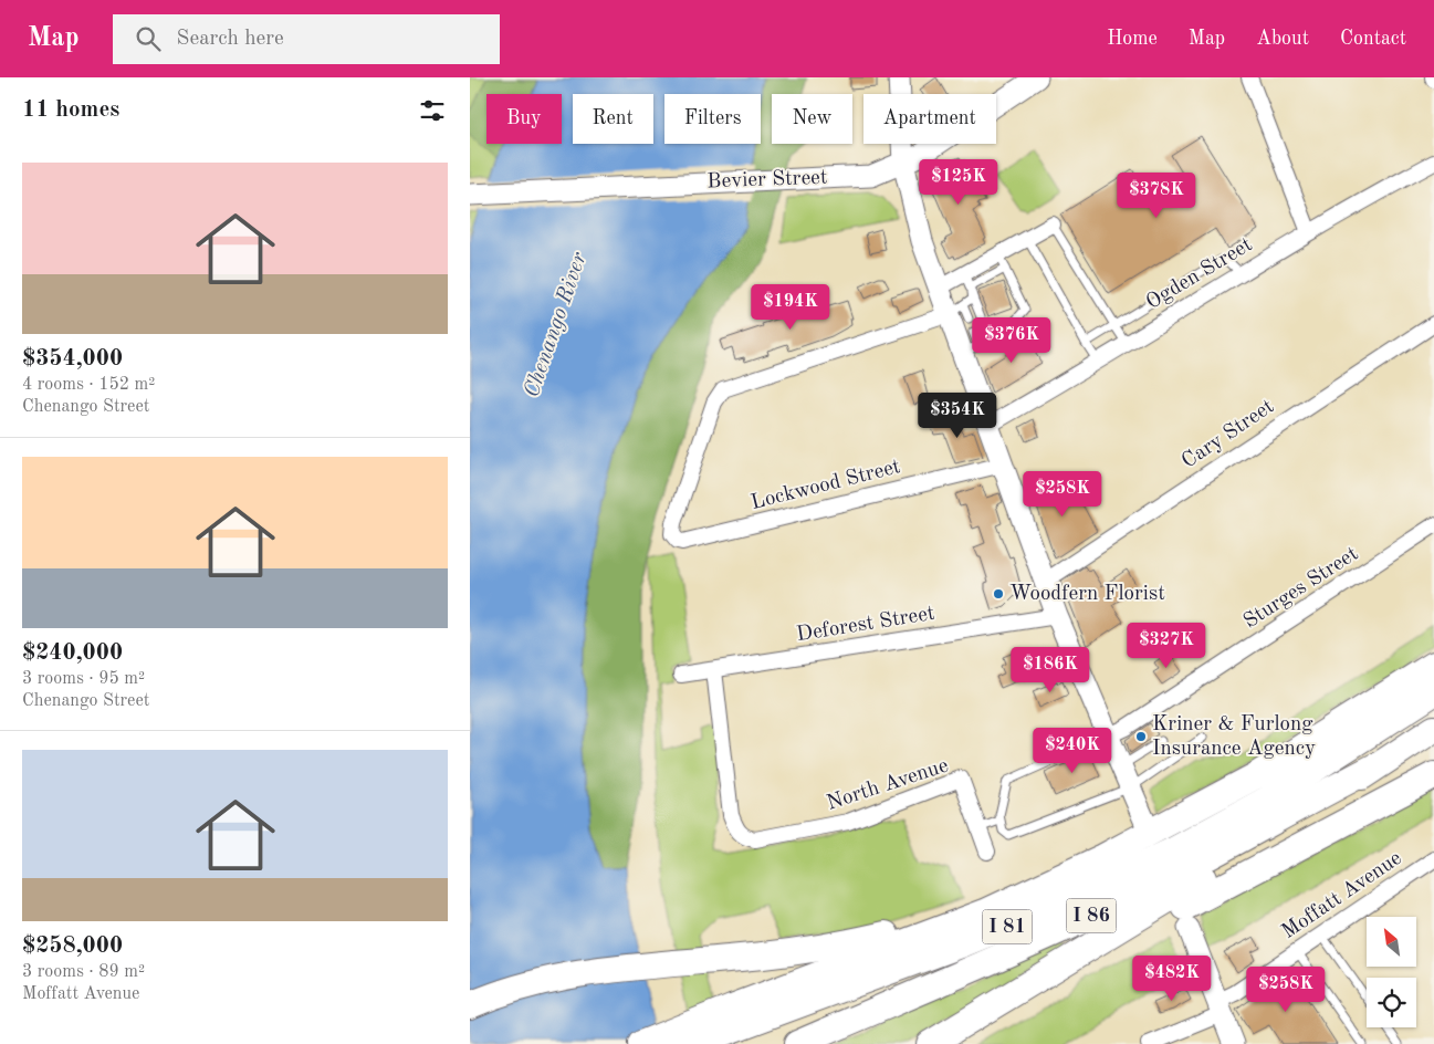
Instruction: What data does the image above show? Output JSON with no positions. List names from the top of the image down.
{
  "streets": {
    "highway": ["I 86", "I 81"],
    "street": [
      "Bevier Street",
      "Ogden Street",
      "Cary Street",
      "Lockwood Street",
      "Sturges Street",
      "Deforest Street",
      "North Avenue",
      "Moffatt Avenue"
    ]
  },
  "crossings": [
    ["Deforest Street", "North Avenue"]
  ],
  "water": ["Chenango River"],
  "places": ["Woodfern Florist", "Kriner & Furlong Insurance Agency"],
  "north": "top left",
  "page": {
    "header": "Map",
    "search": "Search here",
    "nav": [
      "Home",
      "Map",
      "About",
      "Contact"
    ],
    "heading": "11 homes",
    "chip": [
      "Buy",
      "Rent",
      "Filters",
      "New",
      "Apartment"
    ],
    "list": [
      {
        "name": "$354,000",
        "note": "4 rooms · 152 m² · Chenango Street"
      },
      {
        "name": "$240,000",
        "note": "3 rooms · 95 m² · Chenango Street"
      },
      {
        "name": "$258,000",
        "note": "3 rooms · 89 m² · Moffatt Avenue"
      }
    ],
    "price": [
      "$125K",
      "$378K",
      "$194K",
      "$376K",
      "$354K",
      "$258K",
      "$327K",
      "$186K",
      "$240K",
      "$482K",
      "$258K"
    ]
  }
}
